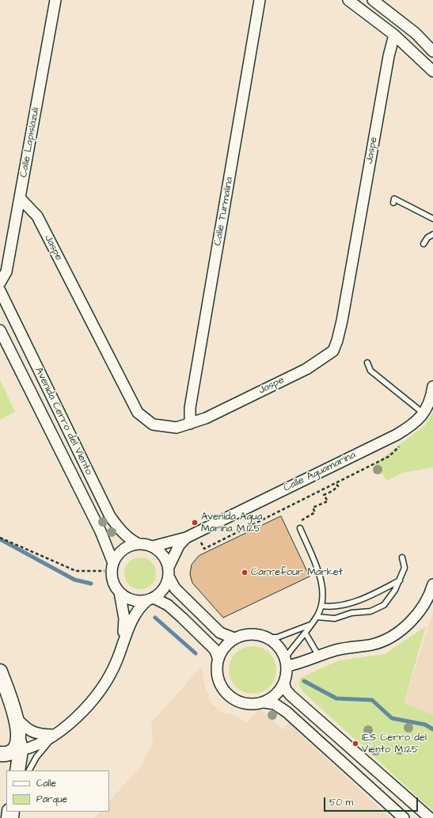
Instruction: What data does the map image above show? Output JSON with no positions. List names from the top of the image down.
{
  "streets": {
    "street": [
      "Calle Lapislázuli",
      "Jaspe",
      "Calle Turmalina",
      "Avenida Cerro del Viento",
      "Calle Aguamarina"
    ]
  },
  "crossings": [
    ["Calle Lapislázuli", "Jaspe"],
    ["Jaspe", "Calle Turmalina"],
    ["Avenida Cerro del Viento", "Calle Aguamarina"]
  ],
  "places": ["Avenida Agua Marina M.125", "Carrefour Market", "IES Cerro del Viento M.125"],
  "legend": ["Calle", "Parque"],
  "scale_bar": "50 m"
}
